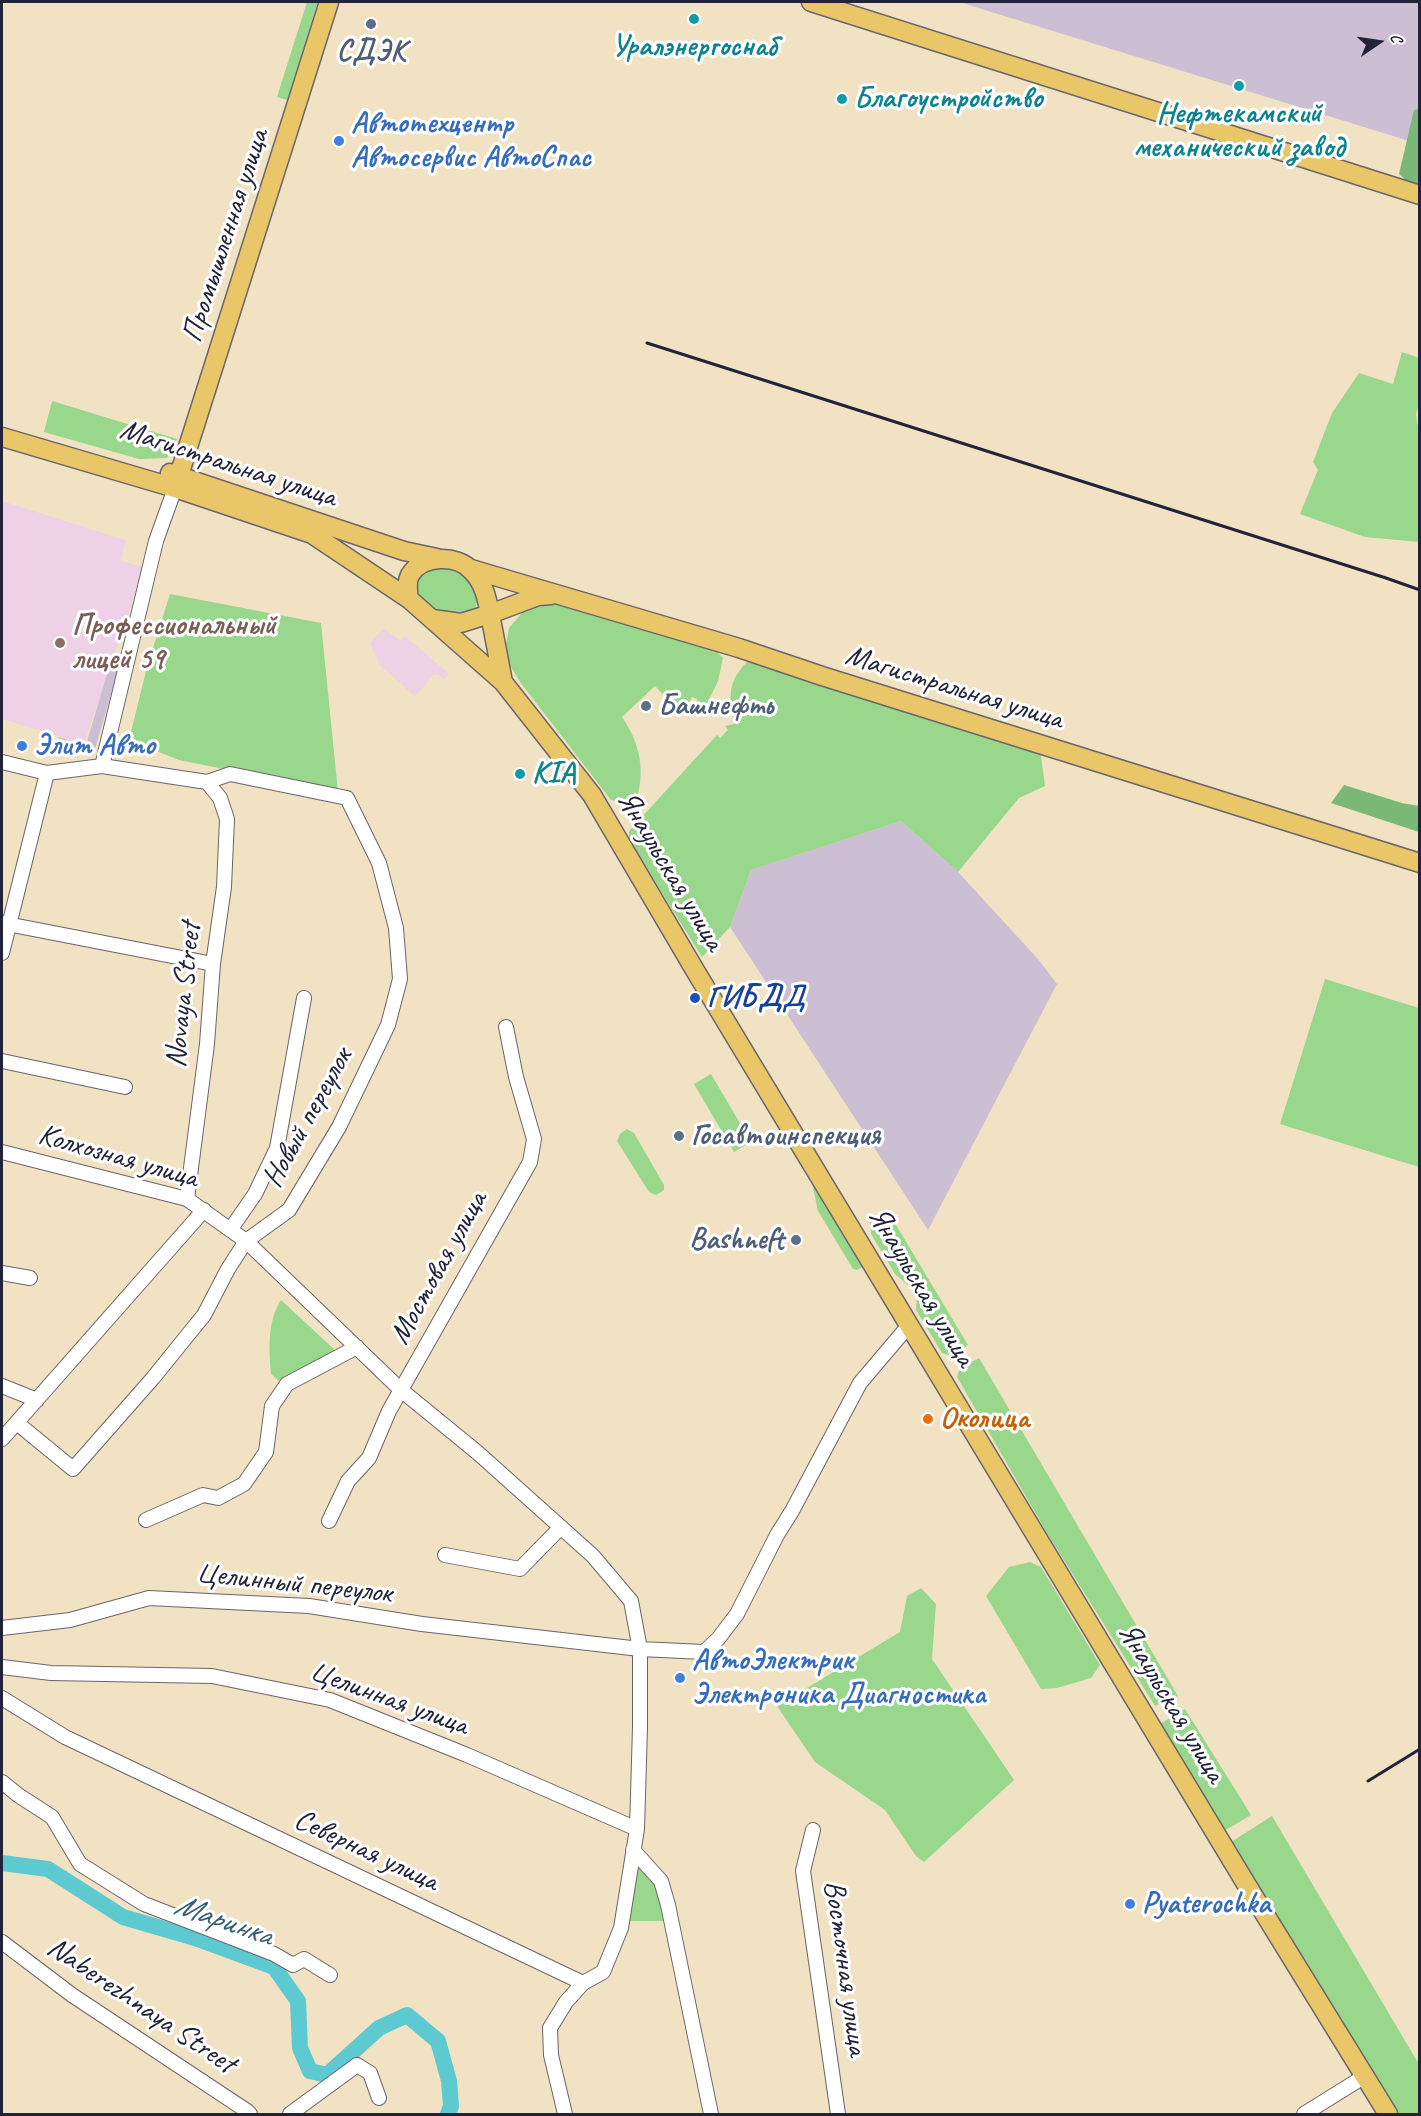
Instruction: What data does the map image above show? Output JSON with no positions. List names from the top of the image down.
{
  "streets": {
    "main road": ["Промышленная улица", "Магистральная улица", "Янаульская улица"],
    "street": [
      "Novaya Street",
      "Новый переулок",
      "Колхозная улица",
      "Мостовая улица",
      "Целинный переулок",
      "Целинная улица",
      "Северная улица",
      "Восточная улица",
      "Naberezhnaya Street"
    ]
  },
  "crossings": [
    ["Промышленная улица", "Магистральная улица"],
    ["Магистральная улица", "Янаульская улица"],
    ["Янаульская улица", "Целинный переулок"],
    ["Novaya Street", "Новый переулок"],
    ["Novaya Street", "Колхозная улица"],
    ["Новый переулок", "Колхозная улица"],
    ["Колхозная улица", "Мостовая улица"],
    ["Колхозная улица", "Целинный переулок"],
    ["Колхозная улица", "Целинная улица"],
    ["Колхозная улица", "Северная улица"]
  ],
  "water": ["Маринка"],
  "places": [
    "Уралэнергоснаб",
    "СДЭК",
    "Нефтекамский механический завод",
    "Благоустройство",
    "Автотехцентр Автосервис АвтоСпас",
    "Профессиональный лицей 59",
    "Башнефть",
    "Элит Авто",
    "KIA",
    "ГИБДД",
    "Госавтоинспекция",
    "Bashneft",
    "Околица",
    "АвтоЭлектрик Электроника Диагностика",
    "Pyaterochka"
  ],
  "north": "right"
}
